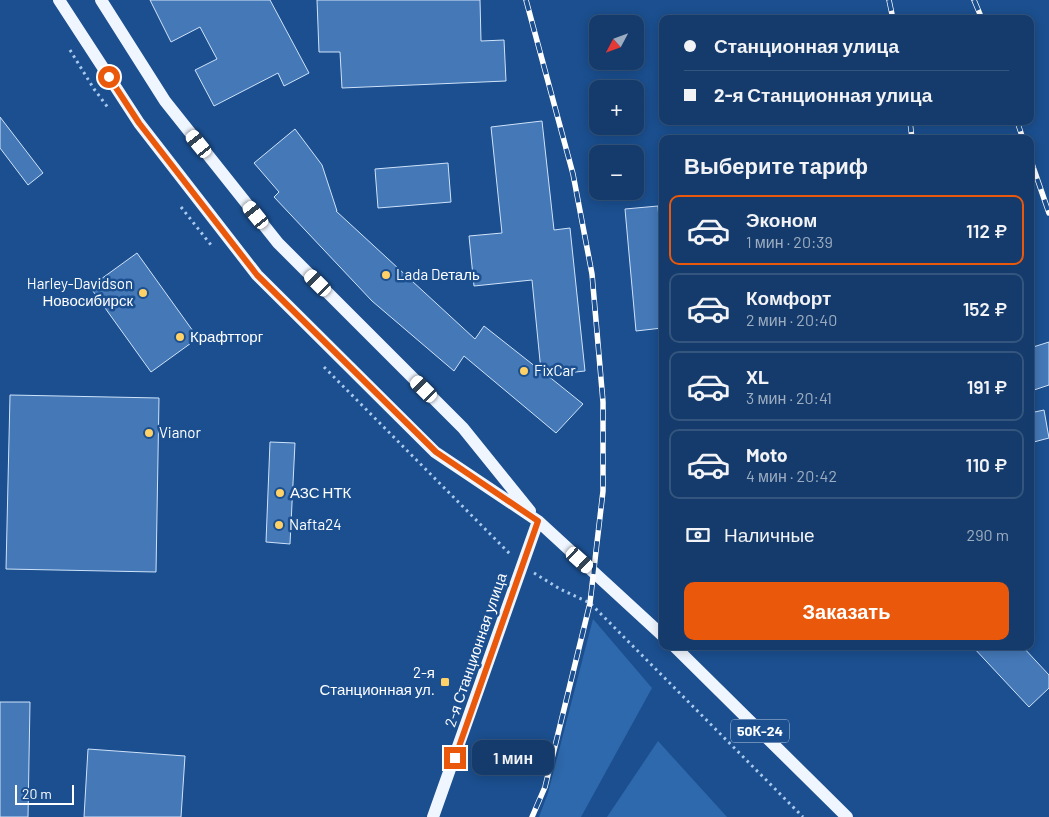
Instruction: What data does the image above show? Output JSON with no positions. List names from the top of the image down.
{
  "streets": {
    "main road": ["2-я Станционная улица", "50К-24"]
  },
  "places": {
    "other": [
      "Lada Dеталь",
      "Harley-Davidson Новосибирск",
      "Крафтторг",
      "FixCar",
      "Vianor",
      "АЗС НТК",
      "Nafta24"
    ],
    "transit": ["2-я Станционная ул."]
  },
  "scale_bar": "20 m",
  "north": "bottom left",
  "page": {
    "map_buttons": ["+", "−"],
    "banner": ["Станционная улица", "2-я Станционная улица"],
    "heading": "Выберите тариф",
    "list": [
      {
        "name": "Эконом",
        "note": "1 мин · 20:39",
        "value": "112 ₽"
      },
      {
        "name": "Комфорт",
        "note": "2 мин · 20:40",
        "value": "152 ₽"
      },
      {
        "name": "XL",
        "note": "3 мин · 20:41",
        "value": "191 ₽"
      },
      {
        "name": "Moto",
        "note": "4 мин · 20:42",
        "value": "110 ₽"
      }
    ],
    "pay": ["Наличные", "290 m"],
    "buttons": "Заказать",
    "bubble": "1 мин",
    "scale": "20 m"
  }
}
